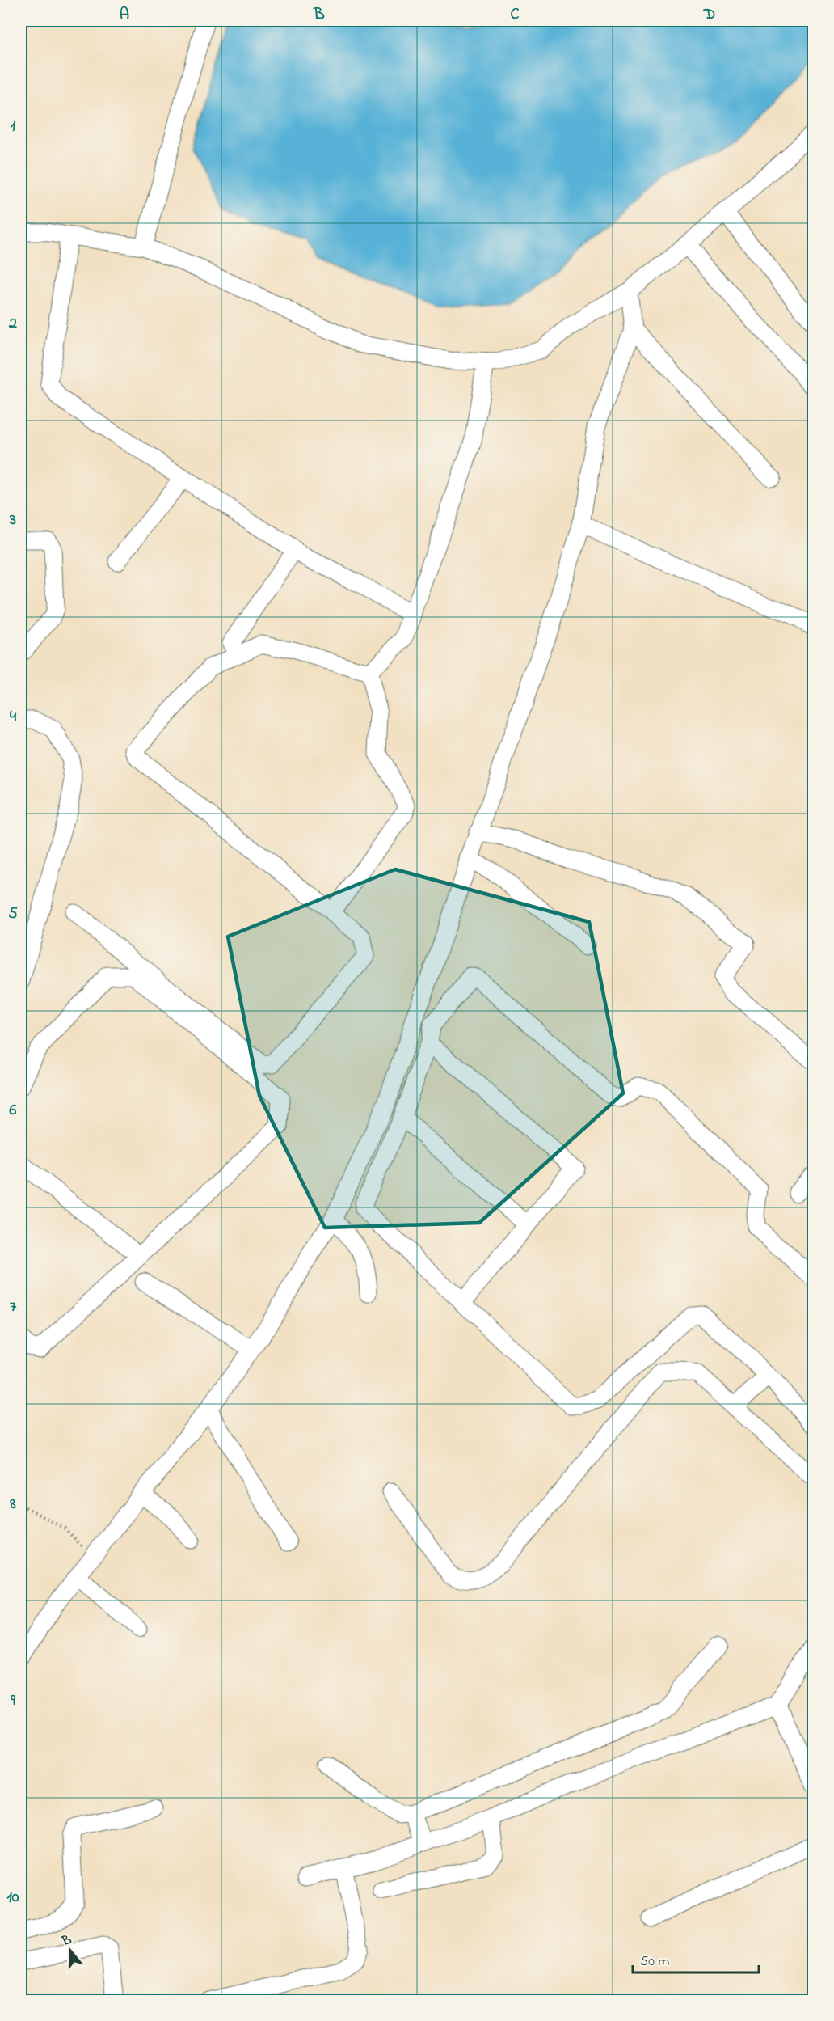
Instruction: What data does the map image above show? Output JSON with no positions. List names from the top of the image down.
{
  "scale_bar": "50 m",
  "north": "top",
  "grid": {
    "columns": [
      "A",
      "B",
      "C",
      "D"
    ],
    "rows": [
      "1",
      "2",
      "3",
      "4",
      "5",
      "6",
      "7",
      "8",
      "9",
      "10"
    ]
  }
}
